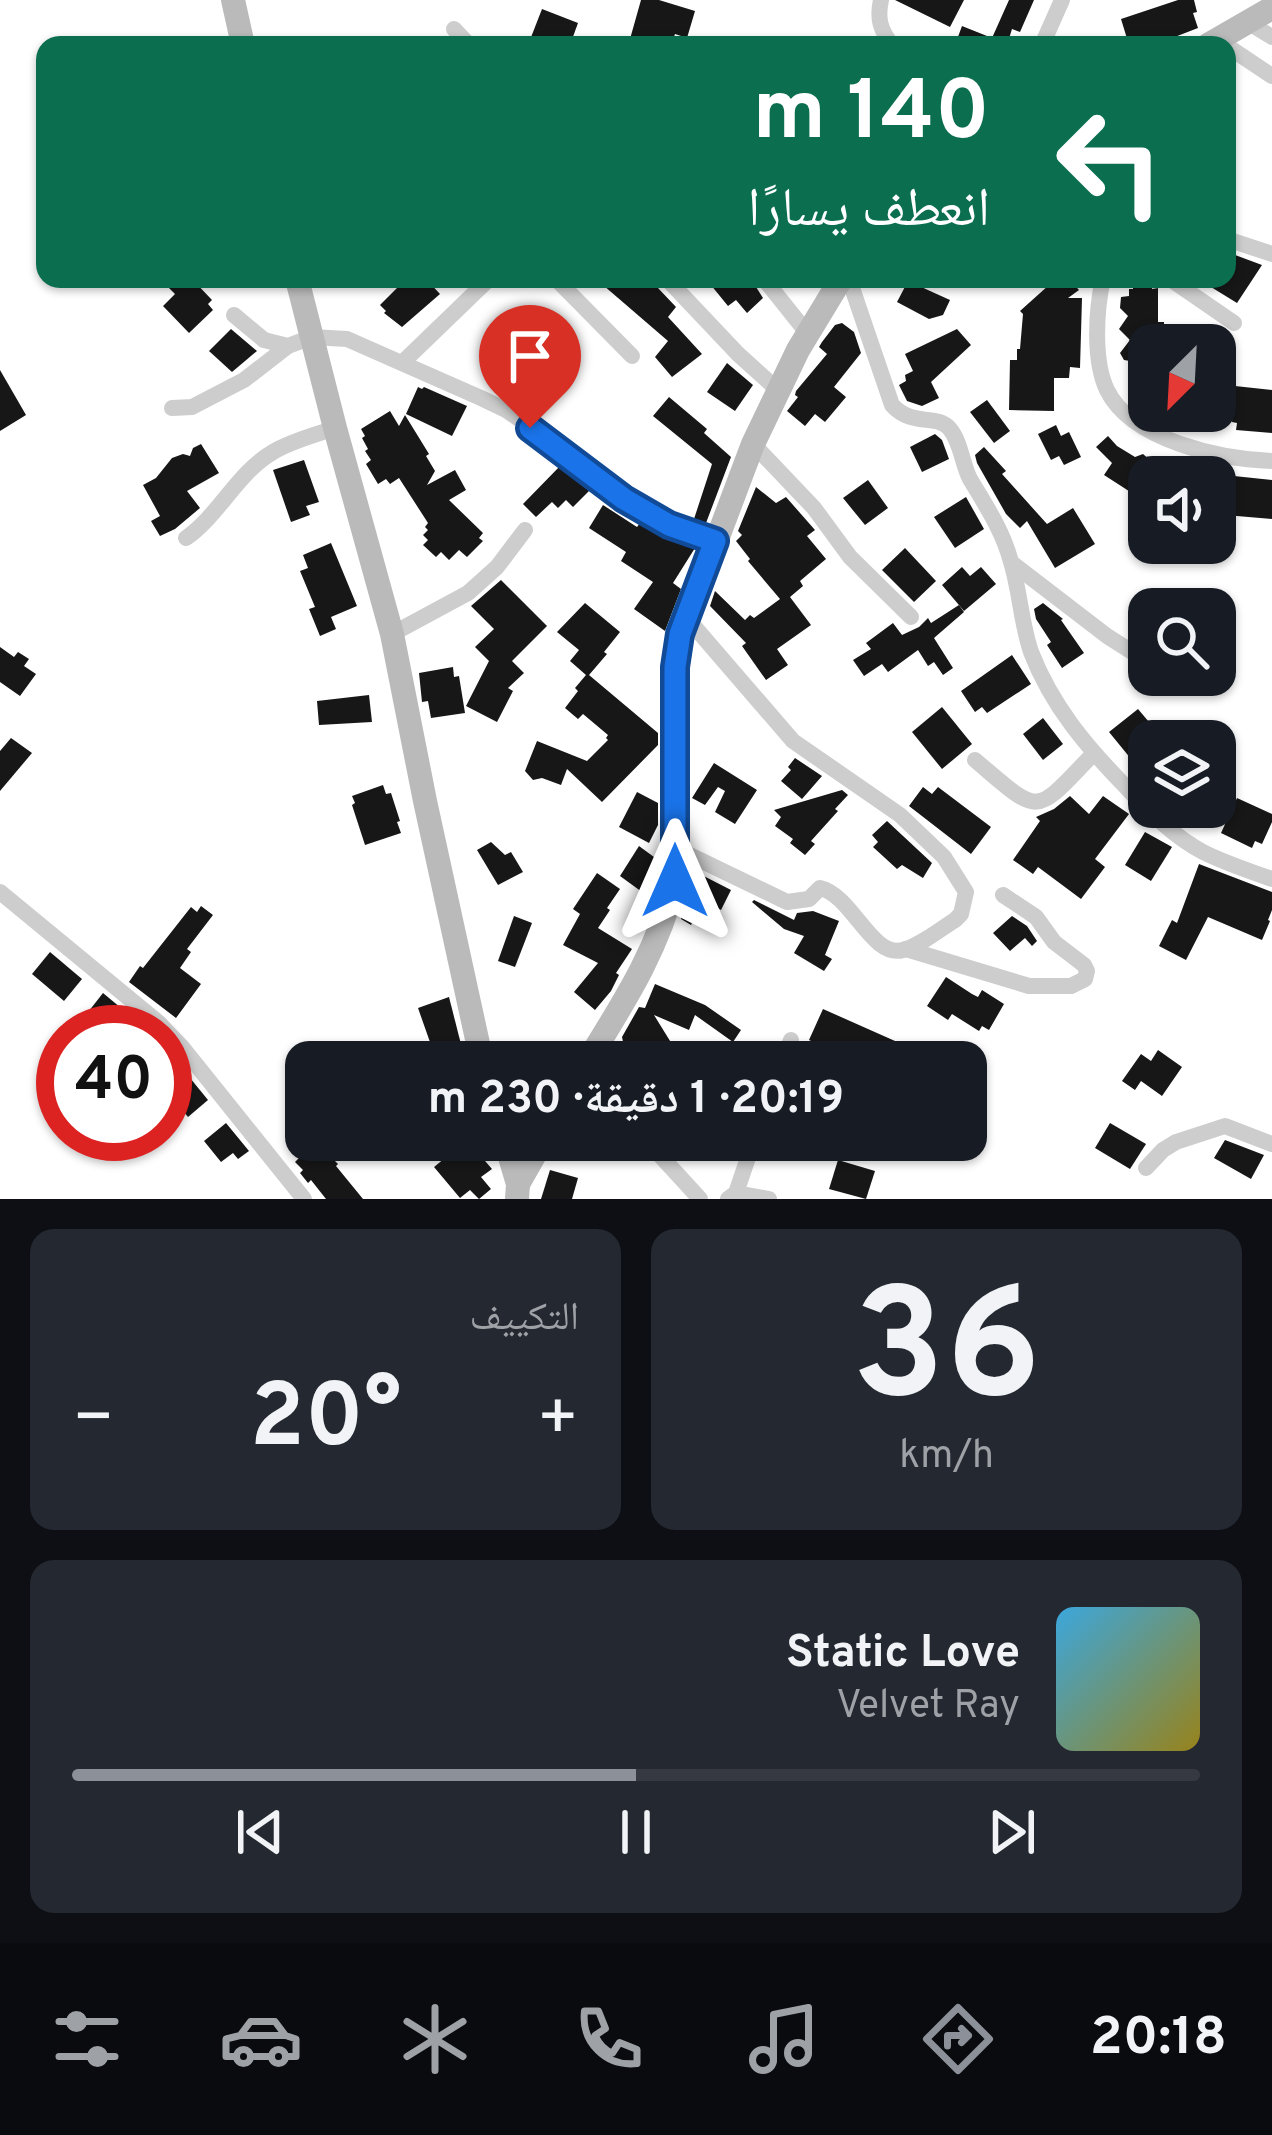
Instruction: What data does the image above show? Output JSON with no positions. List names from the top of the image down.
{
  "north": "bottom left",
  "page": {
    "turn": ["140 m", "انعطف يسارًا"],
    "limit": "40",
    "trip": "20:19 · 1 دقيقة · 230 m",
    "tile": [
      ["36", "km/h"],
      "التكييف"
    ],
    "heat": ["−", "20°", "+"],
    "song": ["Static Love", "Velvet Ray"],
    "tabs": "20:18"
  }
}
